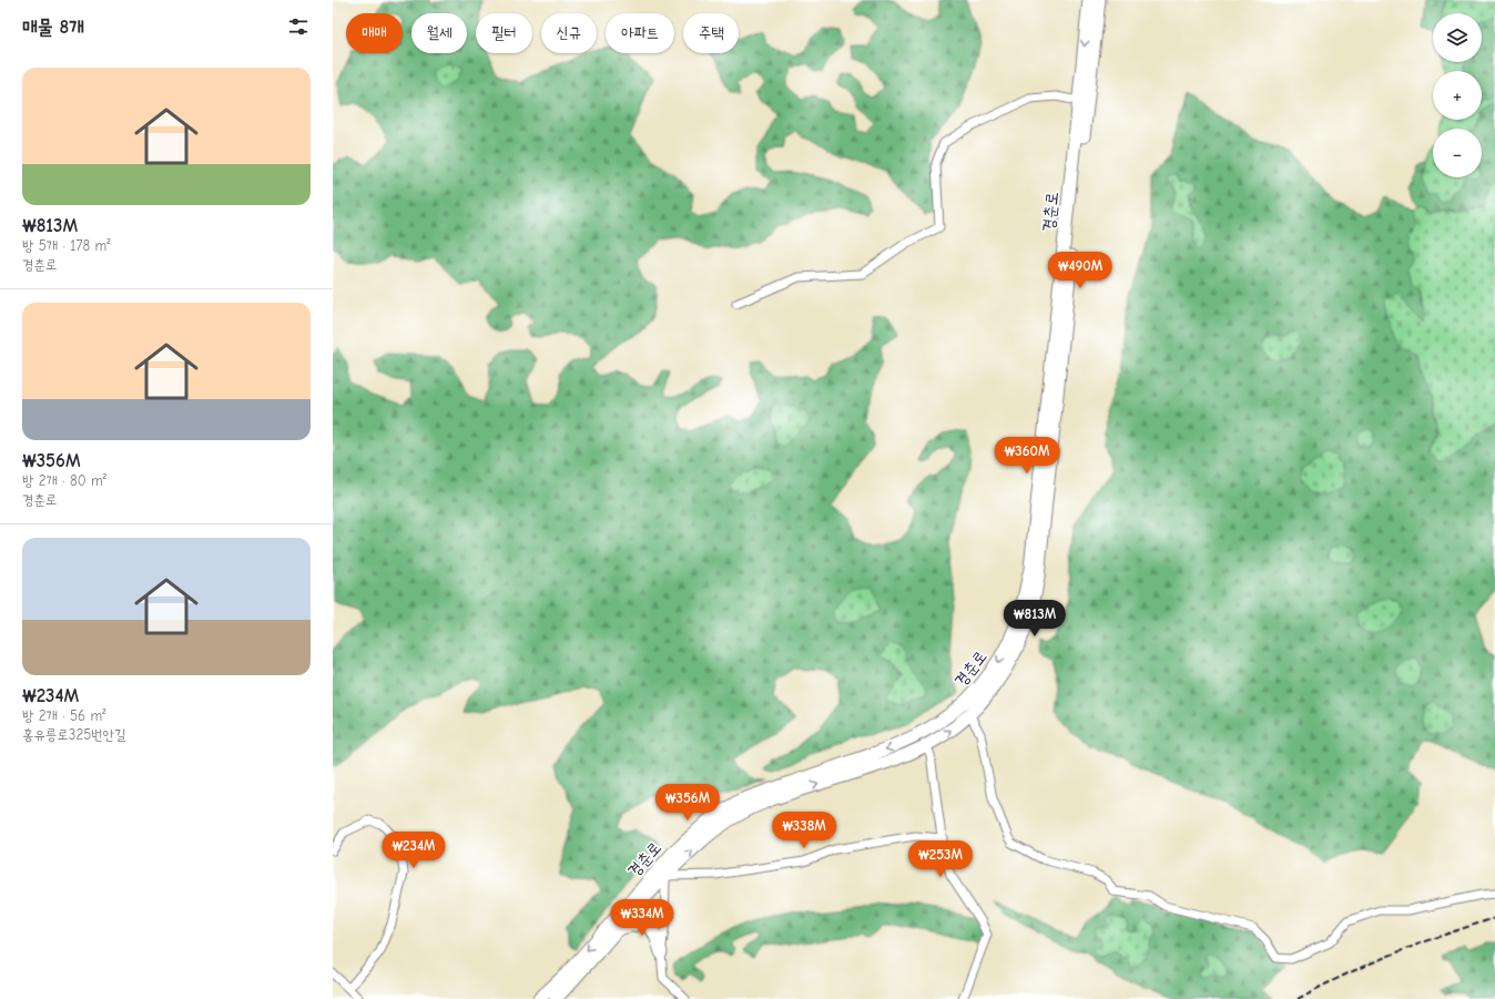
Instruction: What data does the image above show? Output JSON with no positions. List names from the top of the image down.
{
  "streets": {
    "street": ["경춘로"]
  },
  "page": {
    "heading": "매물 8개",
    "map_buttons": ["+", "−"],
    "chip": [
      "매매",
      "월세",
      "필터",
      "신규",
      "아파트",
      "주택"
    ],
    "list": [
      {
        "name": "₩813M",
        "note": "방 5개 · 178 m² · 경춘로"
      },
      {
        "name": "₩356M",
        "note": "방 2개 · 80 m² · 경춘로"
      },
      {
        "name": "₩234M",
        "note": "방 2개 · 56 m² · 홍유릉로325번안길"
      }
    ],
    "price": [
      "₩490M",
      "₩360M",
      "₩813M",
      "₩356M",
      "₩338M",
      "₩234M",
      "₩253M",
      "₩334M"
    ]
  }
}
